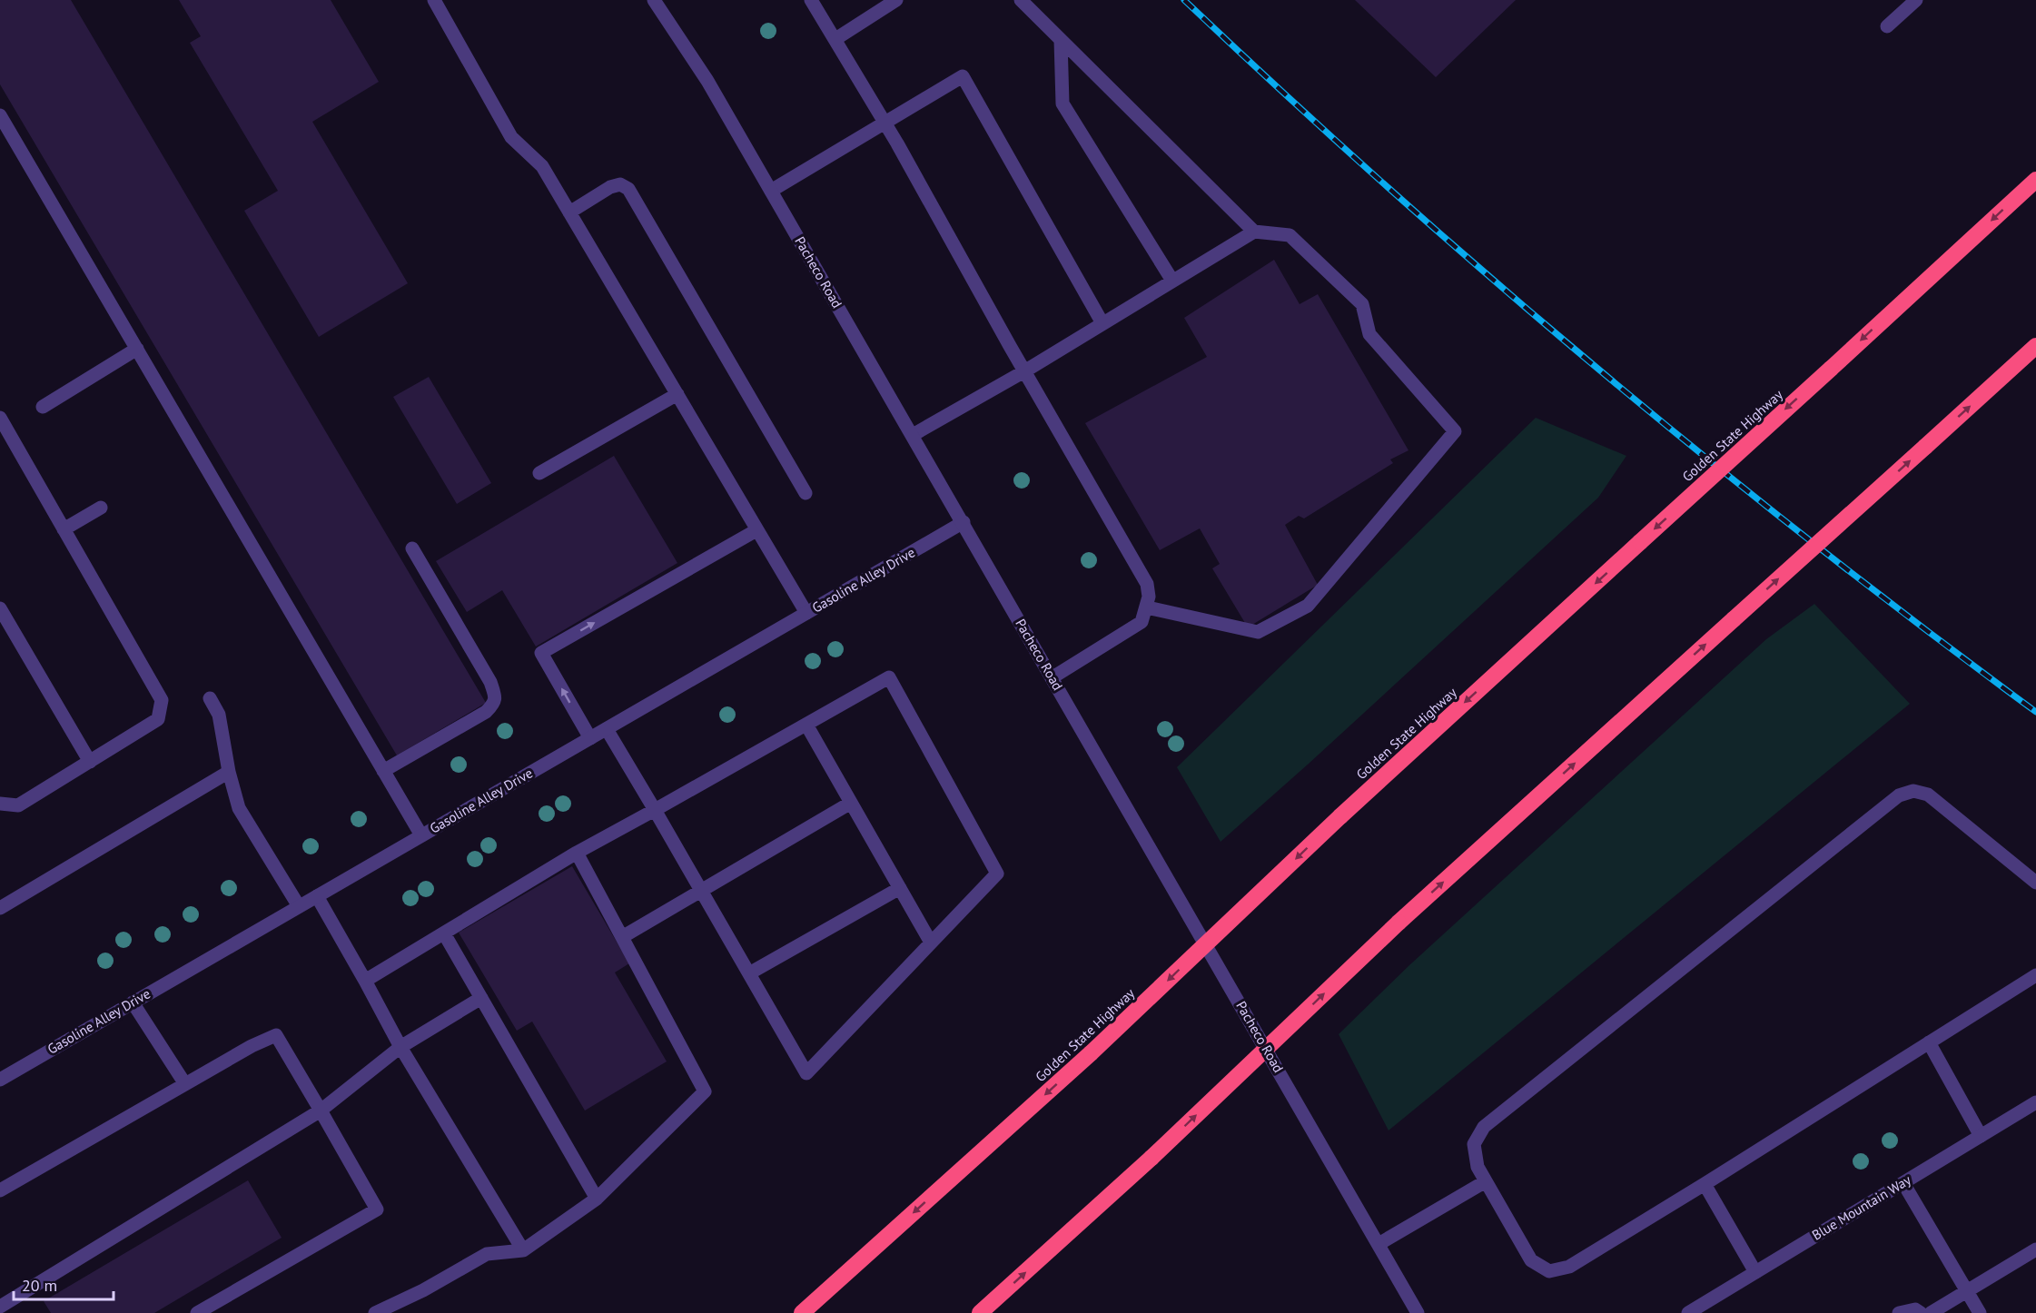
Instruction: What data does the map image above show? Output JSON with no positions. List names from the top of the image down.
{
  "streets": {
    "highway": ["Golden State Highway"],
    "street": ["Pacheco Road", "Gasoline Alley Drive", "Blue Mountain Way"]
  },
  "crossings": [
    ["Pacheco Road", "Gasoline Alley Drive"]
  ],
  "scale_bar": "20 m"
}
